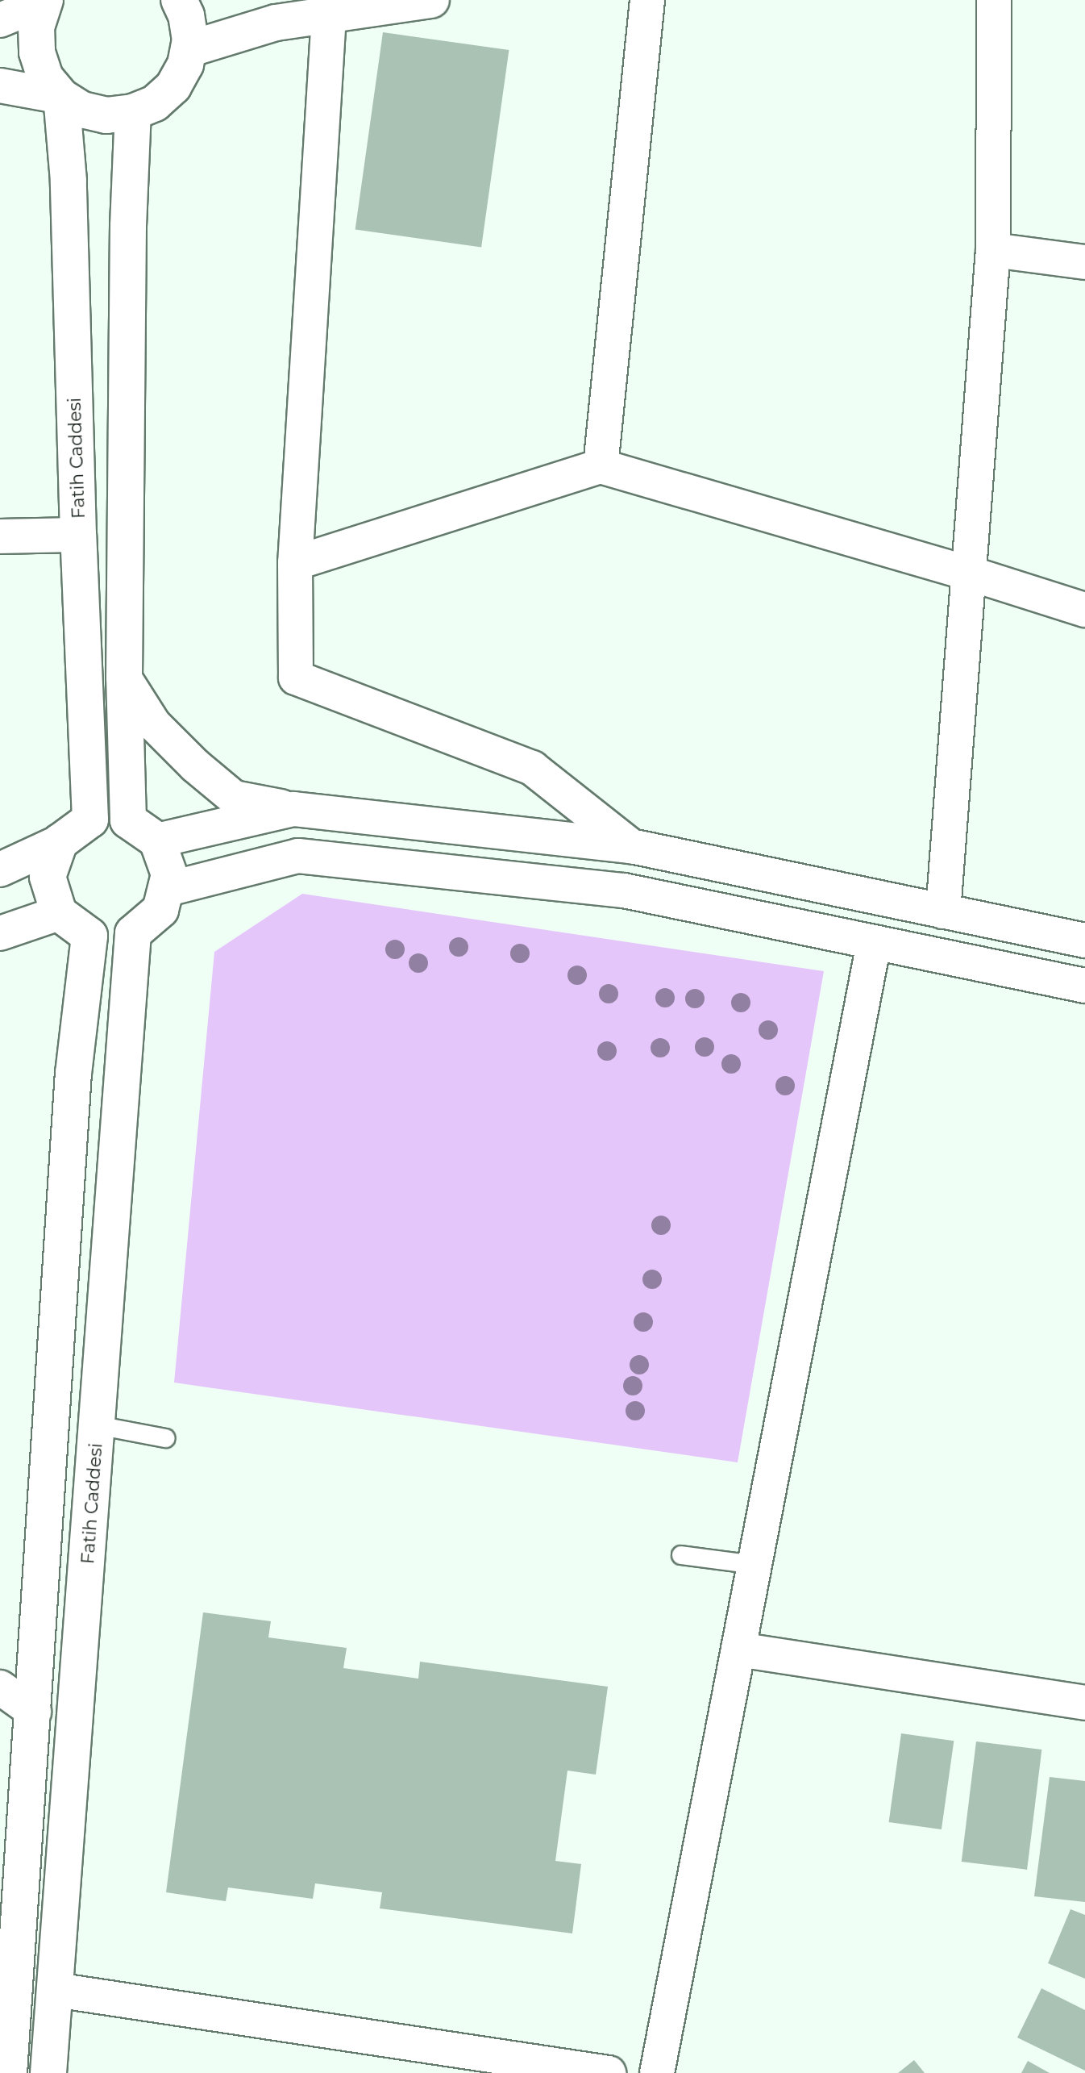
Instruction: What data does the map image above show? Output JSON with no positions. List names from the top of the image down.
{
  "streets": {
    "main road": ["Fatih Caddesi"]
  }
}
